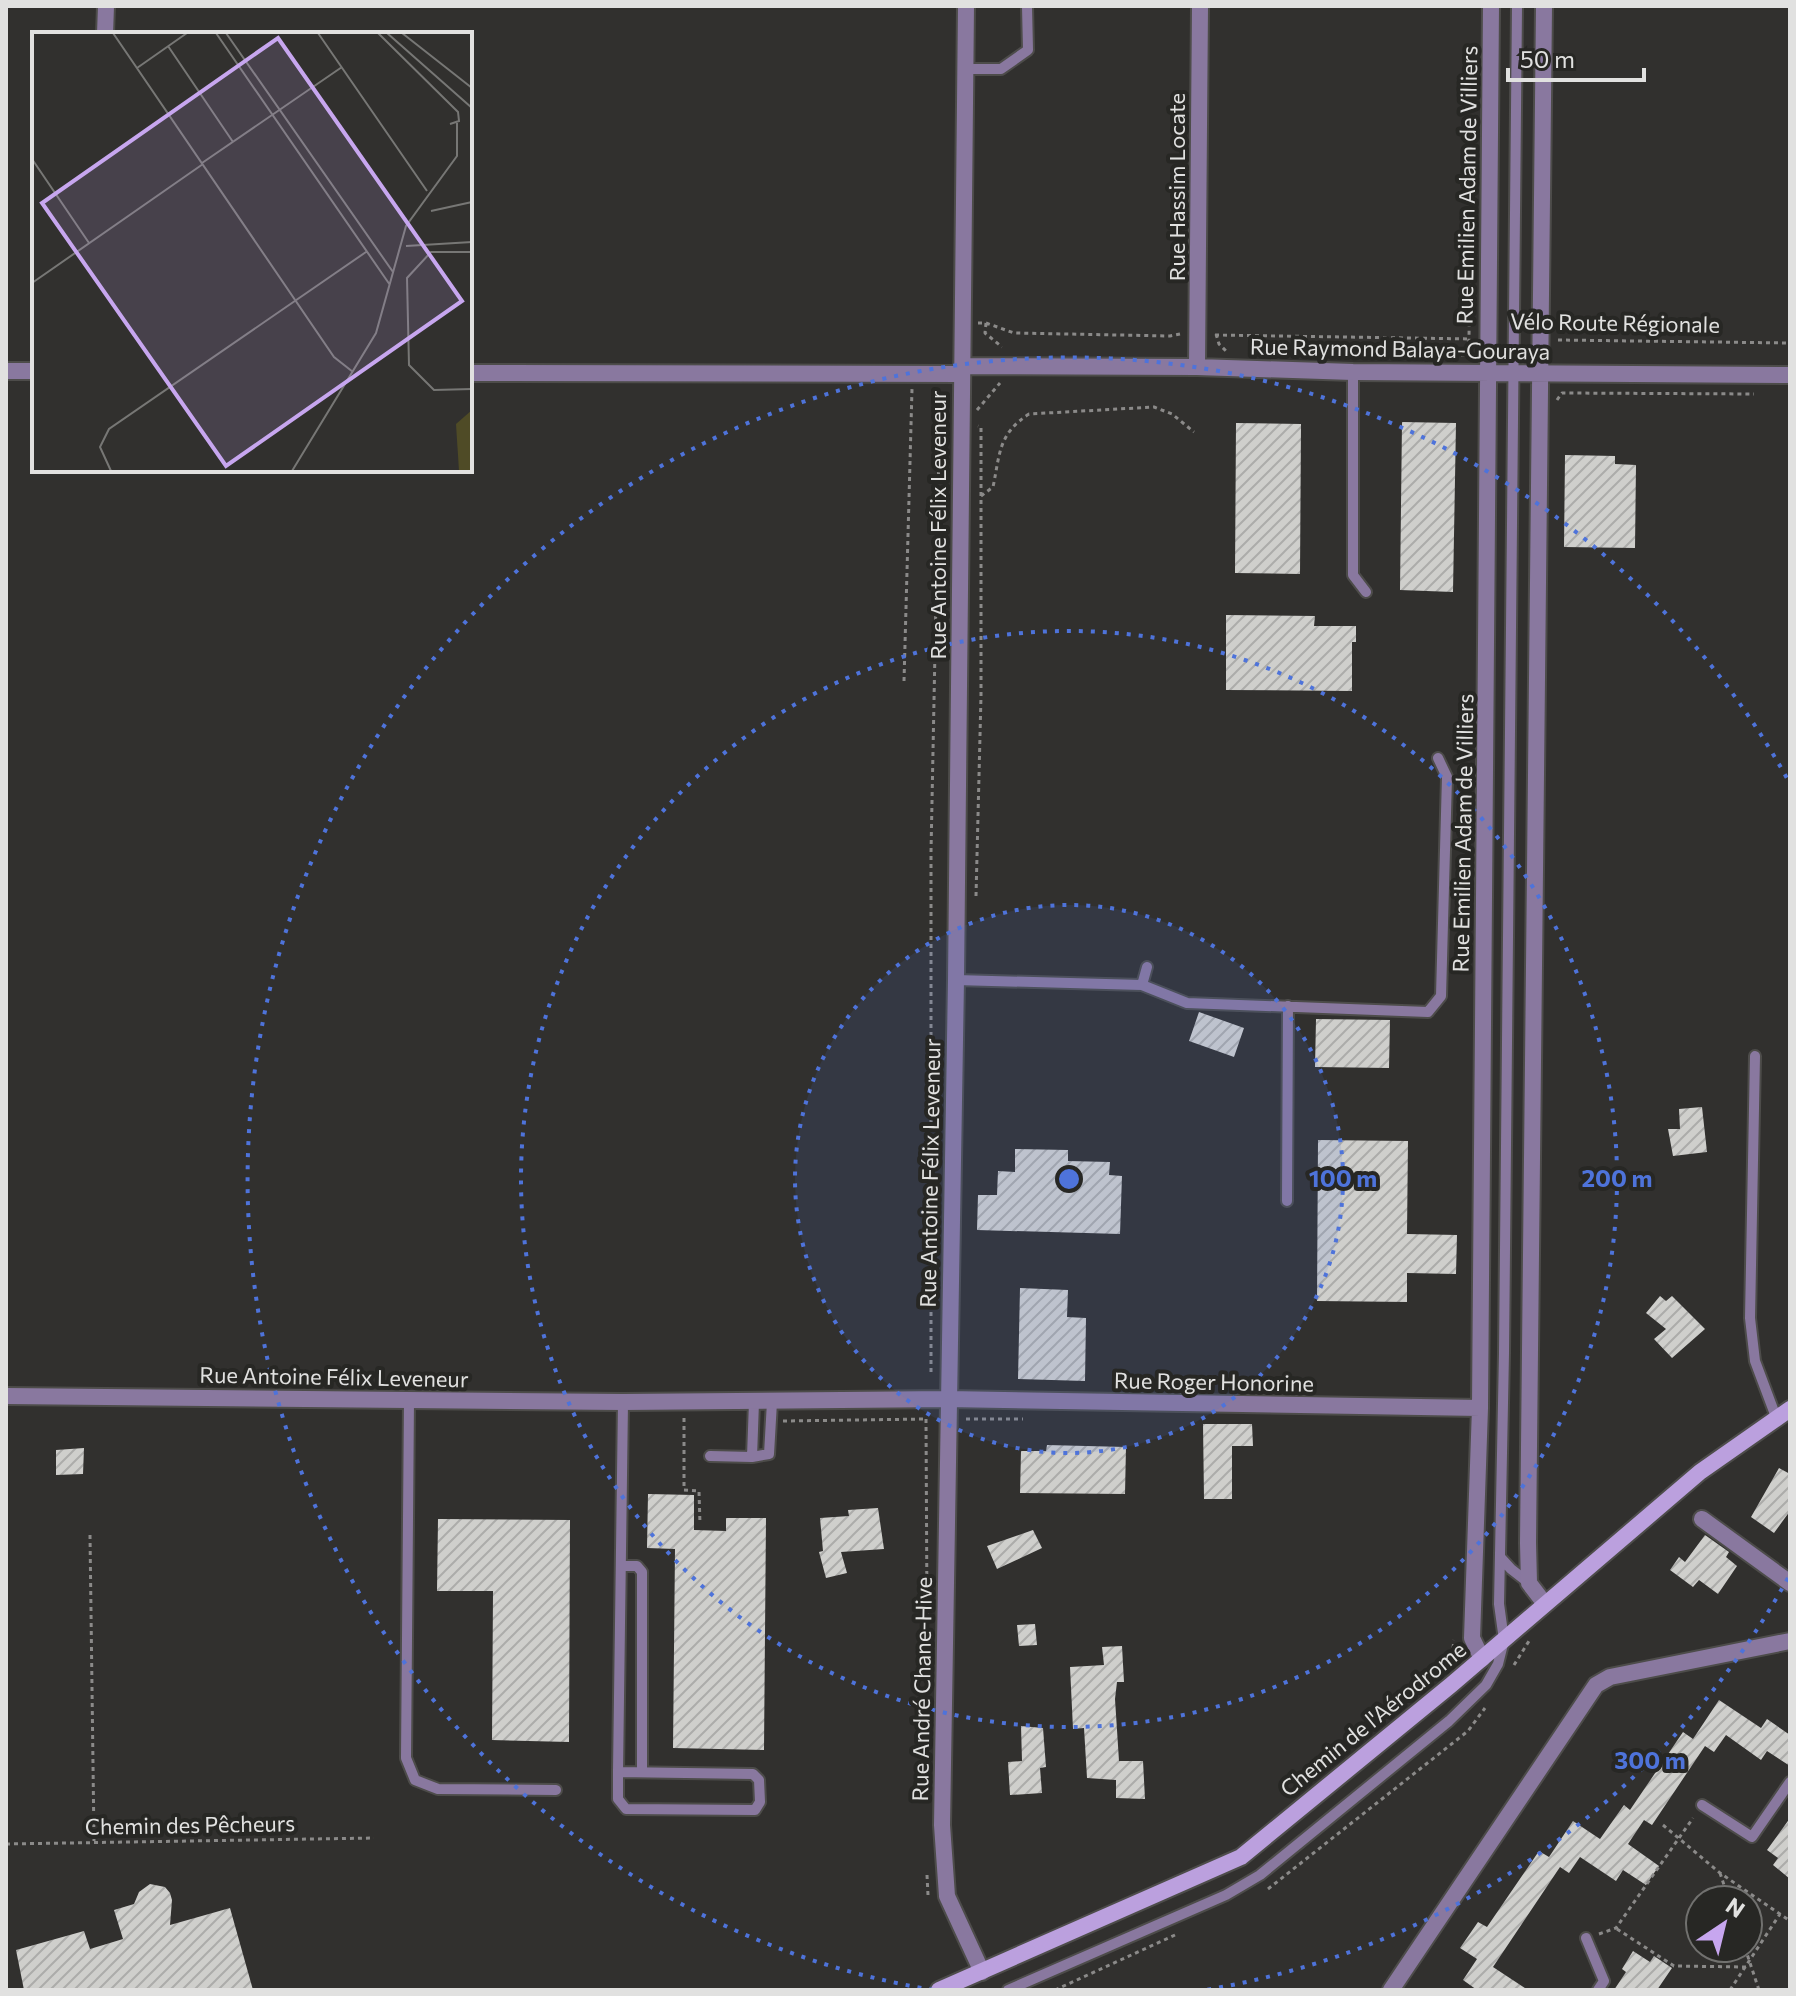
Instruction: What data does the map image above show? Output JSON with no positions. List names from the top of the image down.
{
  "streets": {
    "main road": ["Chemin de l'Aérodrome"],
    "street": [
      "Rue Emilien Adam de Villiers",
      "Rue Hassim Locate",
      "Rue Raymond Balaya-Gouraya",
      "Rue Antoine Félix Leveneur",
      "Rue Roger Honorine",
      "Rue André Chane-Hive"
    ],
    "path": ["Vélo Route Régionale", "Chemin des Pêcheurs"]
  },
  "crossings": [
    ["Rue Emilien Adam de Villiers", "Vélo Route Régionale"],
    ["Rue Emilien Adam de Villiers", "Rue Raymond Balaya-Gouraya"],
    ["Rue Emilien Adam de Villiers", "Rue Roger Honorine"],
    ["Rue Emilien Adam de Villiers", "Chemin de l'Aérodrome"],
    ["Rue Hassim Locate", "Vélo Route Régionale"],
    ["Rue Hassim Locate", "Rue Raymond Balaya-Gouraya"],
    ["Vélo Route Régionale", "Rue Antoine Félix Leveneur"],
    ["Rue Raymond Balaya-Gouraya", "Rue Antoine Félix Leveneur"],
    ["Rue Antoine Félix Leveneur", "Rue Roger Honorine"],
    ["Rue Antoine Félix Leveneur", "Rue André Chane-Hive"],
    ["Rue Roger Honorine", "Rue André Chane-Hive"],
    ["Rue André Chane-Hive", "Chemin de l'Aérodrome"]
  ],
  "scale_bar": "50 m",
  "north": "top right",
  "rings": ["100 m", "200 m", "300 m"]
}
